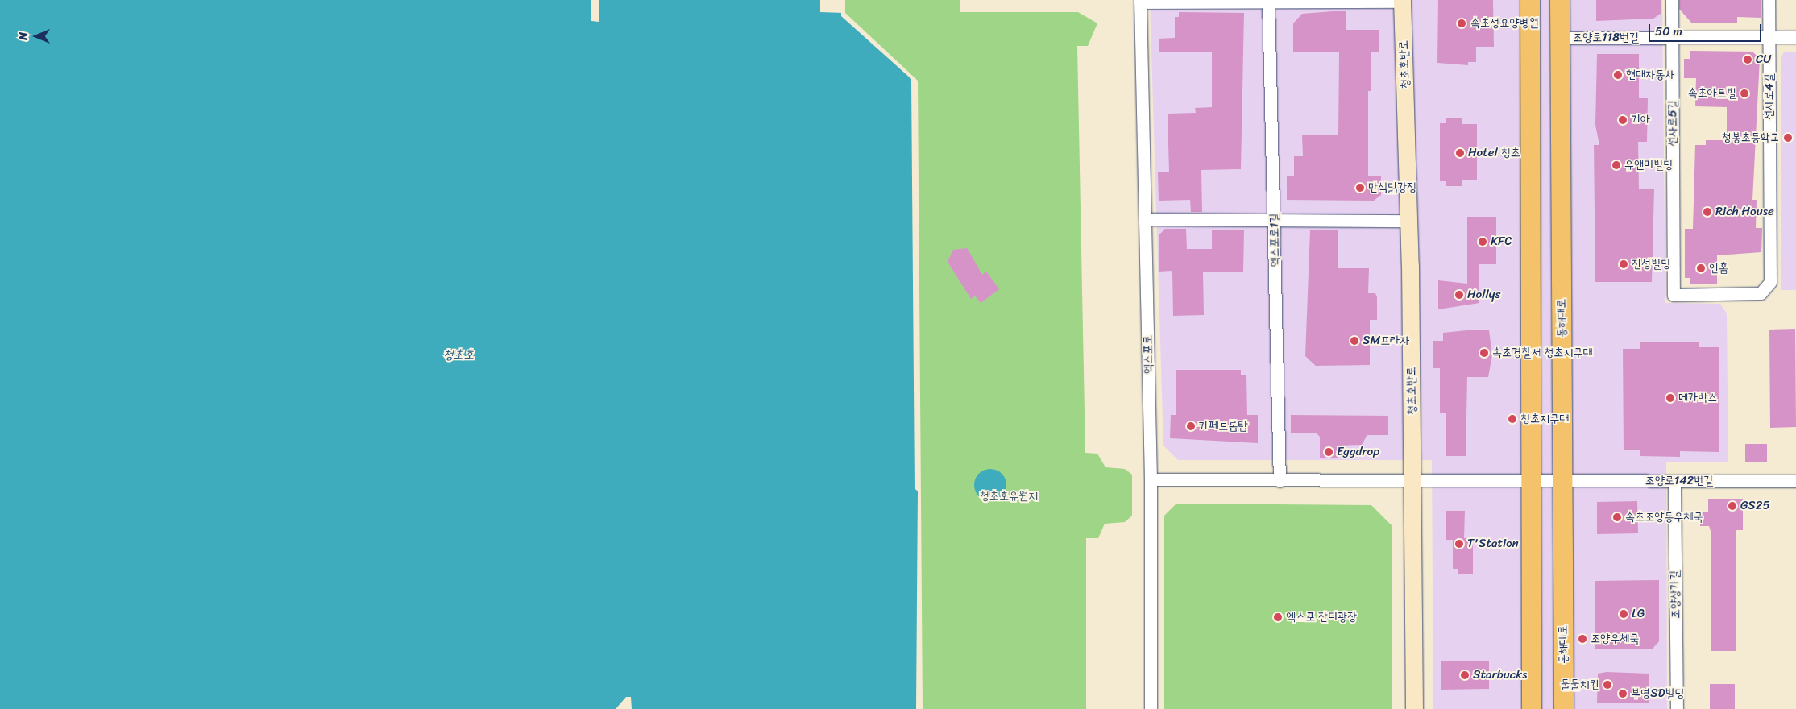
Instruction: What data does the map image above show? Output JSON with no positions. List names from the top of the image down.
{
  "streets": {
    "main road": ["동해대로"],
    "street": [
      "조양로118번길",
      "청초호반로",
      "선사로4길",
      "선사로5길",
      "엑스포로1길",
      "엑스포로",
      "조양로142번길",
      "조양상가길"
    ]
  },
  "crossings": [
    ["조양로118번길", "선사로4길"],
    ["조양로118번길", "선사로5길"],
    ["조양로118번길", "동해대로"],
    ["청초호반로", "조양로142번길"],
    ["선사로4길", "선사로5길"],
    ["엑스포로1길", "조양로142번길"],
    ["동해대로", "조양로142번길"],
    ["엑스포로", "조양로142번길"],
    ["조양로142번길", "조양상가길"]
  ],
  "water": ["청초호"],
  "parks": ["청초호유원지"],
  "places": [
    "속초정요양병원",
    "CU",
    "현대자동차",
    "속초아트빌",
    "기아",
    "청봉초등학교",
    "Hotel 청초",
    "유앤미빌딩",
    "만석닭강정",
    "Rich House",
    "KFC",
    "진성빌딩",
    "인홈",
    "Hollys",
    "SM프라자",
    "속초경찰서 청초지구대",
    "메가박스",
    "청초지구대",
    "카페드롭탑",
    "Eggdrop",
    "GS25",
    "속초조양동우체국",
    "T'Station",
    "LG",
    "엑스포 잔디광장",
    "조양우체국",
    "Starbucks",
    "둘둘치킨",
    "부영SD빌딩"
  ],
  "scale_bar": "50 m",
  "north": "left"
}
